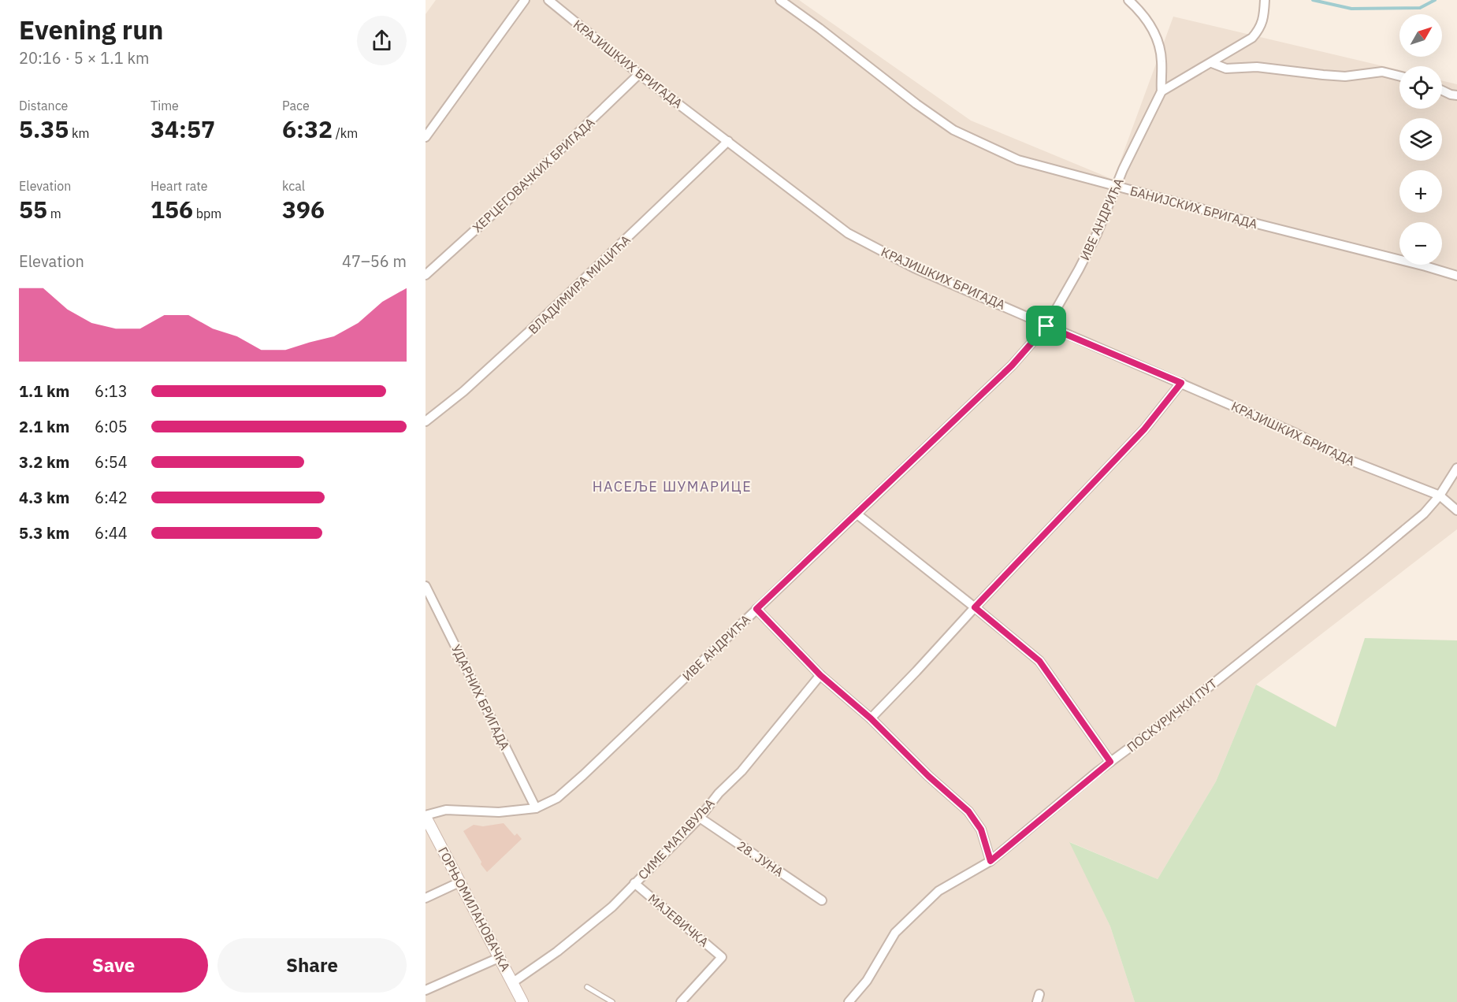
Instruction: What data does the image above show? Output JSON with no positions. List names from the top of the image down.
{
  "streets": {
    "main road": ["ГОРЊОМИЛАНОВАЧКА"],
    "street": [
      "КРАЈИШКИХ БРИГАДА",
      "ХЕРЦЕГОВАЧКИХ БРИГАДА",
      "БАНИЈСКИХ БРИГАДА",
      "ИВЕ АНДРИЋА",
      "ВЛАДИМИРА МИЦИЋА",
      "УДАРНИХ БРИГАДА",
      "ПОСКУРИЧКИ ПУТ",
      "СИМЕ МАТАВУЉА",
      "28. ЈУНА",
      "МАЈЕВИЧКА"
    ]
  },
  "crossings": [
    ["КРАЈИШКИХ БРИГАДА", "ХЕРЦЕГОВАЧКИХ БРИГАДА"],
    ["КРАЈИШКИХ БРИГАДА", "ИВЕ АНДРИЋА"],
    ["КРАЈИШКИХ БРИГАДА", "ВЛАДИМИРА МИЦИЋА"],
    ["КРАЈИШКИХ БРИГАДА", "ПОСКУРИЧКИ ПУТ"],
    ["БАНИЈСКИХ БРИГАДА", "ИВЕ АНДРИЋА"],
    ["ИВЕ АНДРИЋА", "УДАРНИХ БРИГАДА"],
    ["ИВЕ АНДРИЋА", "ГОРЊОМИЛАНОВАЧКА"],
    ["СИМЕ МАТАВУЉА", "28. ЈУНА"],
    ["СИМЕ МАТАВУЉА", "ГОРЊОМИЛАНОВАЧКА"],
    ["СИМЕ МАТАВУЉА", "МАЈЕВИЧКА"]
  ],
  "districts": ["НАСЕЉЕ ШУМАРИЦЕ"],
  "north": "top right",
  "page": {
    "heading": ["Evening run", "20:16 · 5 × 1.1 km"],
    "map_buttons": ["+", "−"],
    "stats": [
      ["Distance", "5.35 km"],
      ["Time", "34:57"],
      ["Pace", "6:32 /km"],
      ["Elevation", "55 m"],
      ["Heart rate", "156 bpm"],
      ["kcal", "396"]
    ],
    "chart": ["Elevation", "47–56 m"],
    "list": [
      {
        "name": "1.1 km",
        "note": "6:13"
      },
      {
        "name": "2.1 km",
        "note": "6:05"
      },
      {
        "name": "3.2 km",
        "note": "6:54"
      },
      {
        "name": "4.3 km",
        "note": "6:42"
      },
      {
        "name": "5.3 km",
        "note": "6:44"
      }
    ],
    "buttons": ["Save", "Share"]
  }
}
